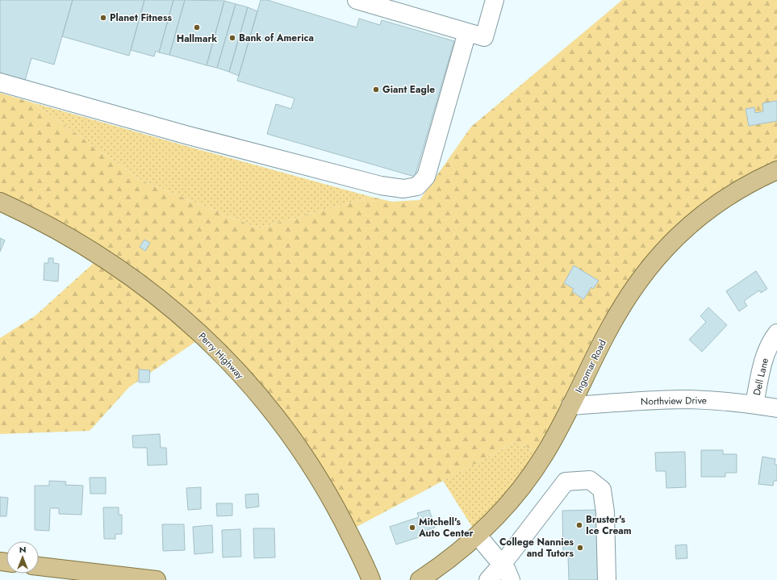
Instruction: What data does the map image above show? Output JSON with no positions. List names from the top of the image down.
{
  "streets": {
    "main road": ["Perry Highway", "Ingomar Road"],
    "street": ["Dell Lane", "Northview Drive"]
  },
  "crossings": [
    ["Ingomar Road", "Northview Drive"],
    ["Dell Lane", "Northview Drive"]
  ],
  "places": [
    "Planet Fitness",
    "Hallmark",
    "Bank of America",
    "Giant Eagle",
    "Bruster's Ice Cream",
    "Mitchell's Auto Center",
    "College Nannies and Tutors"
  ],
  "north": "top"
}
